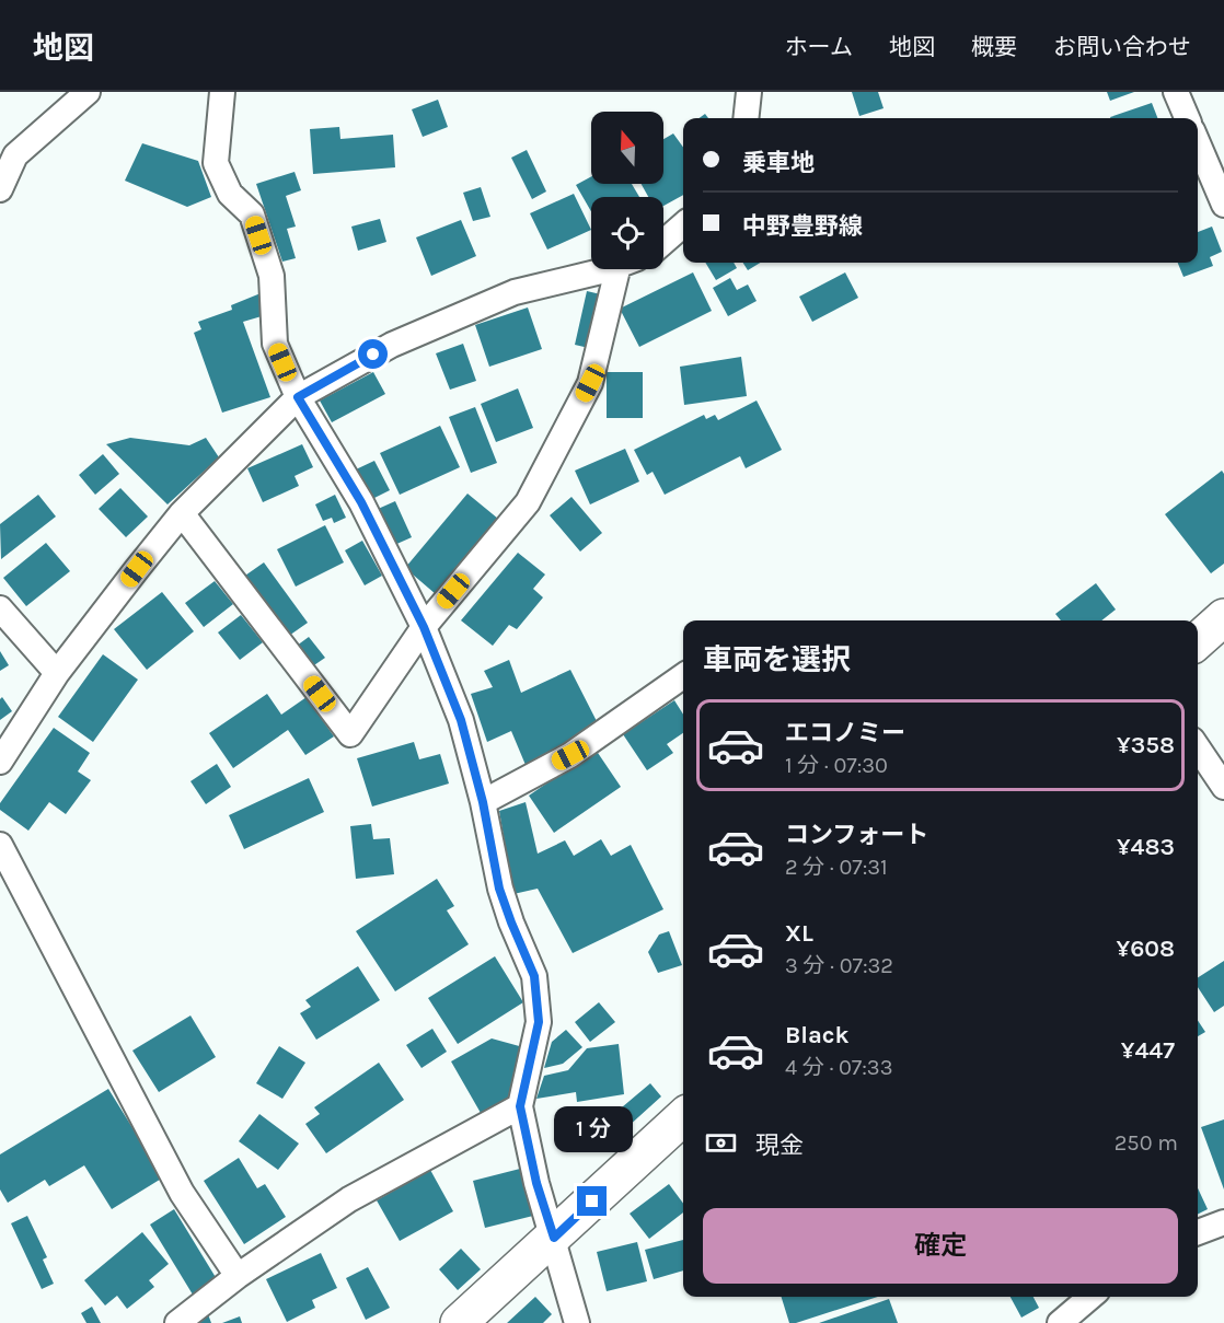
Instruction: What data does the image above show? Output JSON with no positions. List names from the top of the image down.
{
  "north": "top",
  "page": {
    "header": "地図",
    "nav": [
      "ホーム",
      "地図",
      "概要",
      "お問い合わせ"
    ],
    "banner": ["乗車地", "中野豊野線"],
    "heading": "車両を選択",
    "list": [
      {
        "name": "エコノミー",
        "note": "1 分 · 07:30",
        "value": "¥358"
      },
      {
        "name": "コンフォート",
        "note": "2 分 · 07:31",
        "value": "¥483"
      },
      {
        "name": "XL",
        "note": "3 分 · 07:32",
        "value": "¥608"
      },
      {
        "name": "Black",
        "note": "4 分 · 07:33",
        "value": "¥447"
      }
    ],
    "bubble": "1 分",
    "pay": ["現金", "250 m"],
    "buttons": "確定"
  }
}
